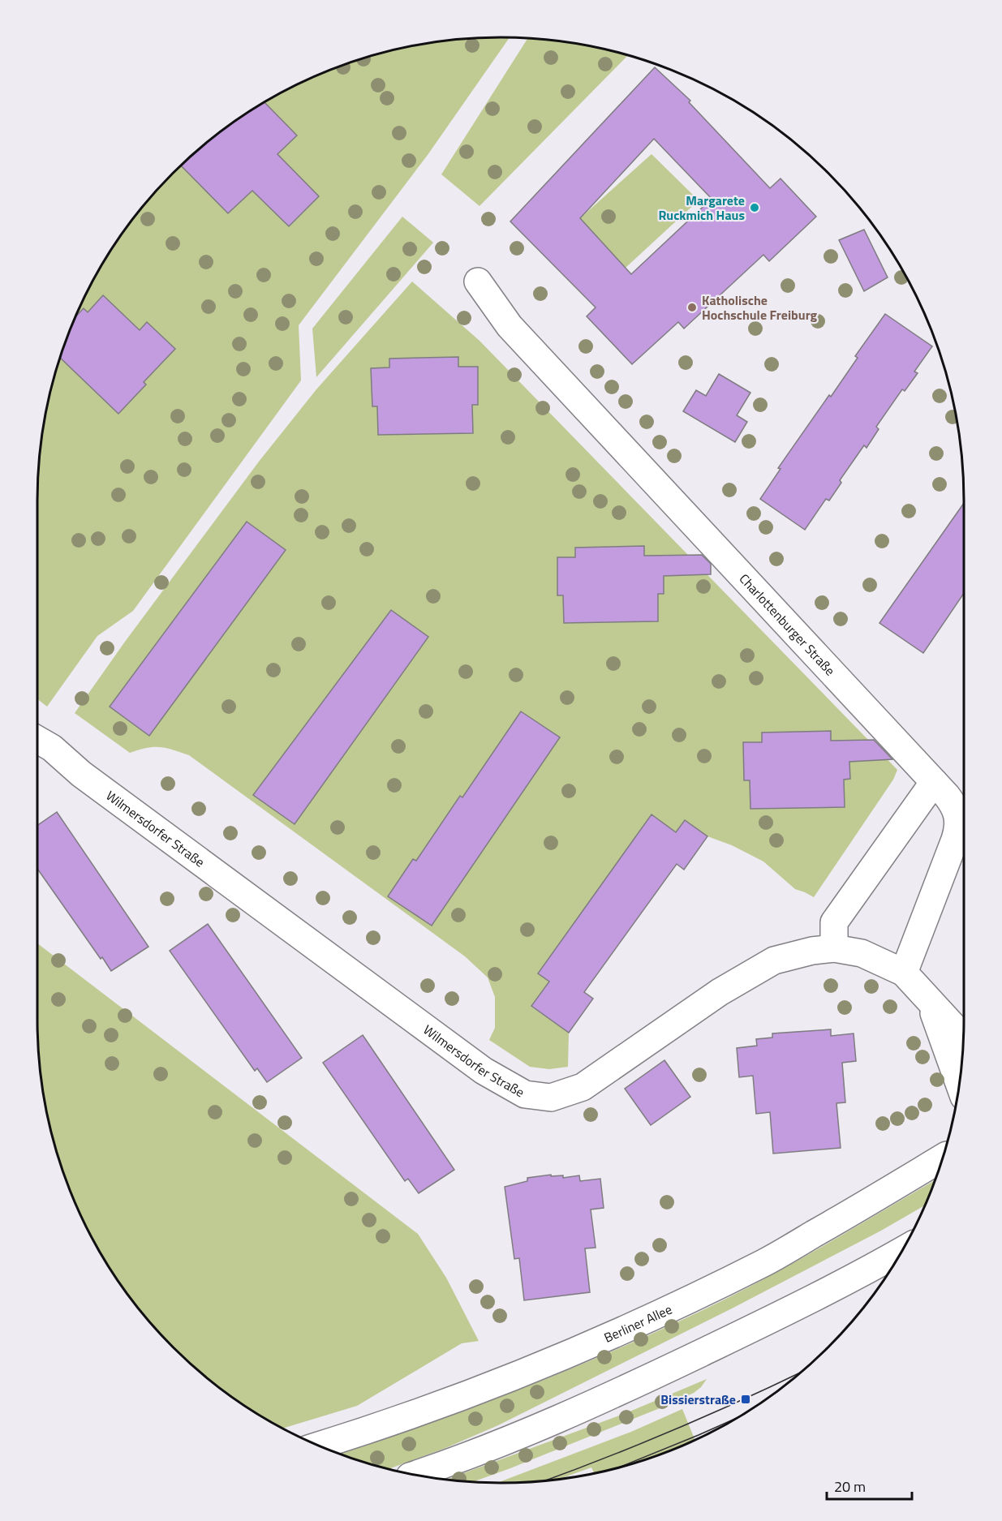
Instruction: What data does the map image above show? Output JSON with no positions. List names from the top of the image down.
{
  "streets": {
    "street": ["Charlottenburger Straße", "Wilmersdorfer Straße", "Berliner Allee"]
  },
  "crossings": [
    ["Charlottenburger Straße", "Wilmersdorfer Straße"]
  ],
  "places": {
    "other": ["Margarete Ruckmich Haus", "Katholische Hochschule Freiburg"],
    "transit": ["Bissierstraße"]
  },
  "scale_bar": "20 m"
}
